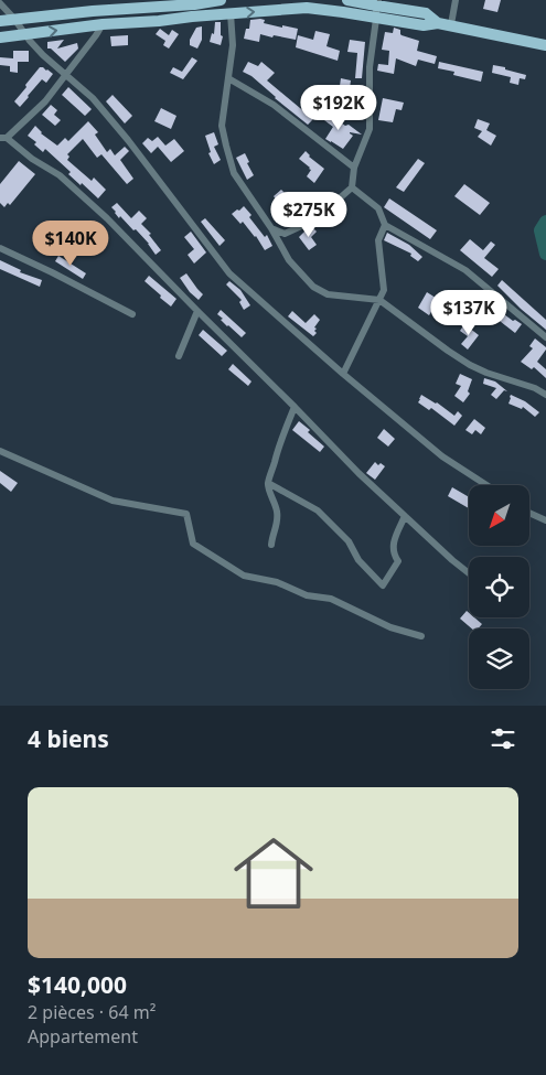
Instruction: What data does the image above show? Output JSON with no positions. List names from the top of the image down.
{
  "north": "bottom left",
  "page": {
    "price": [
      "$192K",
      "$275K",
      "$140K",
      "$137K"
    ],
    "heading": "4 biens",
    "list": [
      {
        "name": "$140,000",
        "note": "2 pièces · 64 m² · Appartement"
      }
    ]
  }
}
